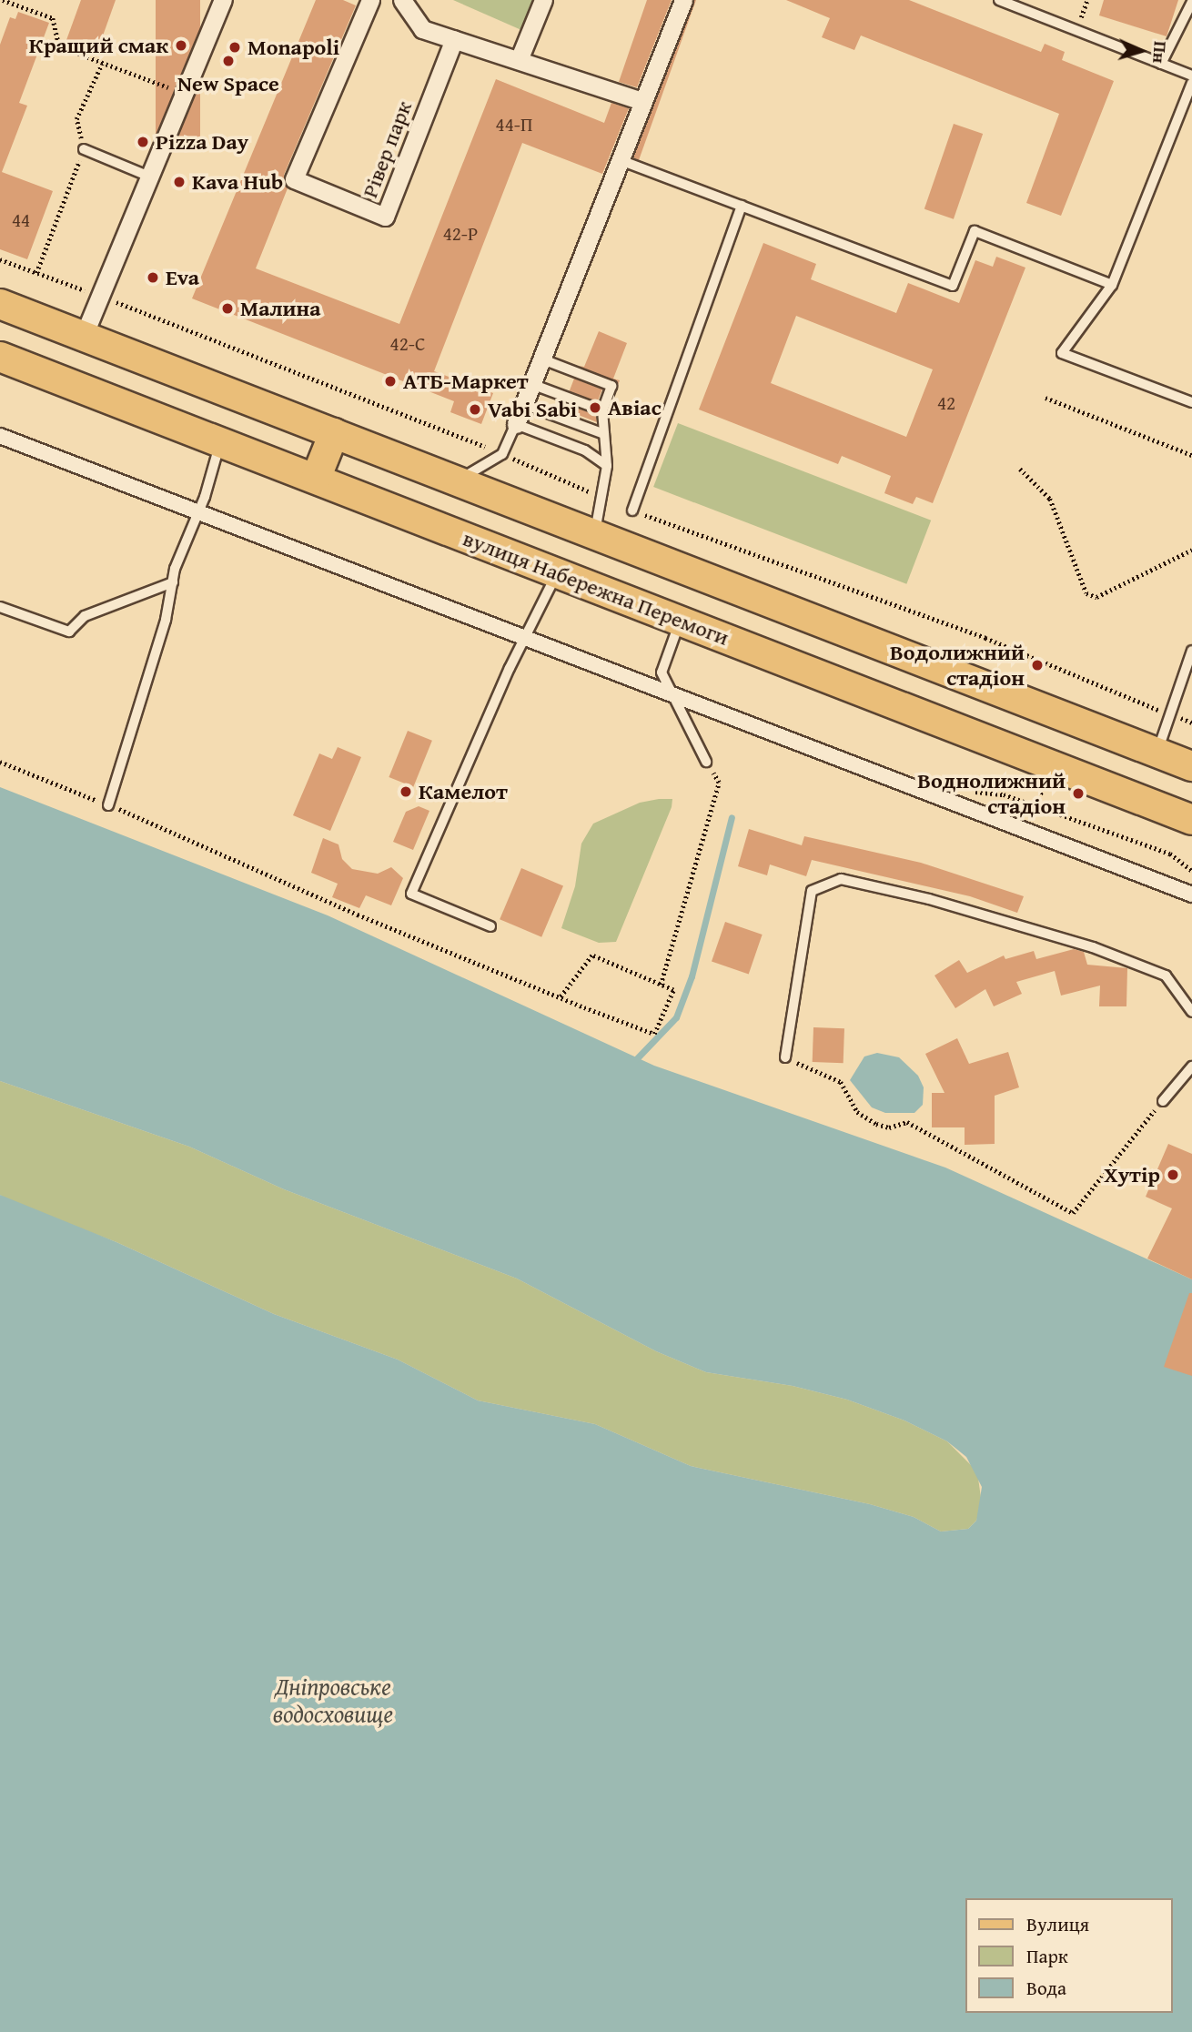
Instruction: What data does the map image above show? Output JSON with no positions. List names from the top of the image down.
{
  "streets": {
    "main road": ["вулиця Набережна Перемоги"],
    "street": ["Рівер парк"]
  },
  "water": ["Дніпровське водосховище"],
  "places": [
    "Кращий смак",
    "Monapoli",
    "New Space",
    "Pizza Day",
    "Kava Hub",
    "Eva",
    "Малина",
    "АТБ-Маркет",
    "Авіас",
    "Vabi Sabi",
    "Водолижний стадіон",
    "Камелот",
    "Воднолижний стадіон",
    "Хутір"
  ],
  "house_numbers": [
    "44-П",
    "44",
    "42-Р",
    "42-С",
    "42"
  ],
  "legend": ["Вулиця", "Парк", "Вода"],
  "north": "right"
}
